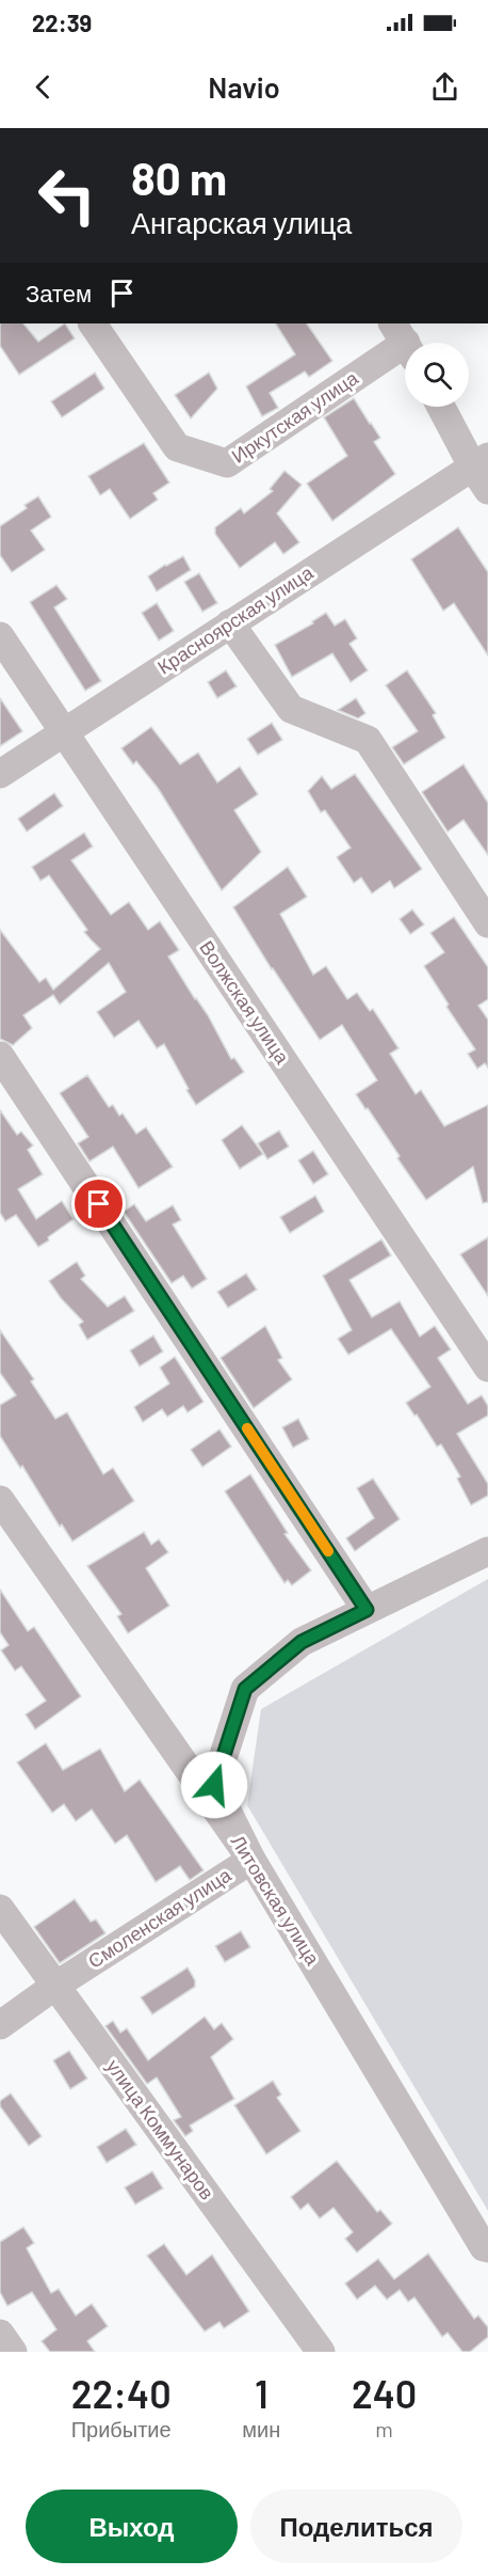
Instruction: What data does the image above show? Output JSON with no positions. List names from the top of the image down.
{
  "streets": {
    "street": [
      "Иркутская улица",
      "Красноярская улица",
      "Волжская улица",
      "Литовская улица",
      "Смоленская улица",
      "улица Коммунаров"
    ]
  },
  "crossings": [
    ["Красноярская улица", "Волжская улица"],
    ["Литовская улица", "Смоленская улица"],
    ["Смоленская улица", "улица Коммунаров"]
  ],
  "page": {
    "status": "22:39",
    "header": "Navio",
    "turn": ["80 m", "Ангарская улица"],
    "then": "Затем",
    "eta": [
      "22:40",
      "Прибытие",
      "1",
      "мин",
      "240",
      "m"
    ],
    "buttons": ["Выход", "Поделиться"]
  }
}
